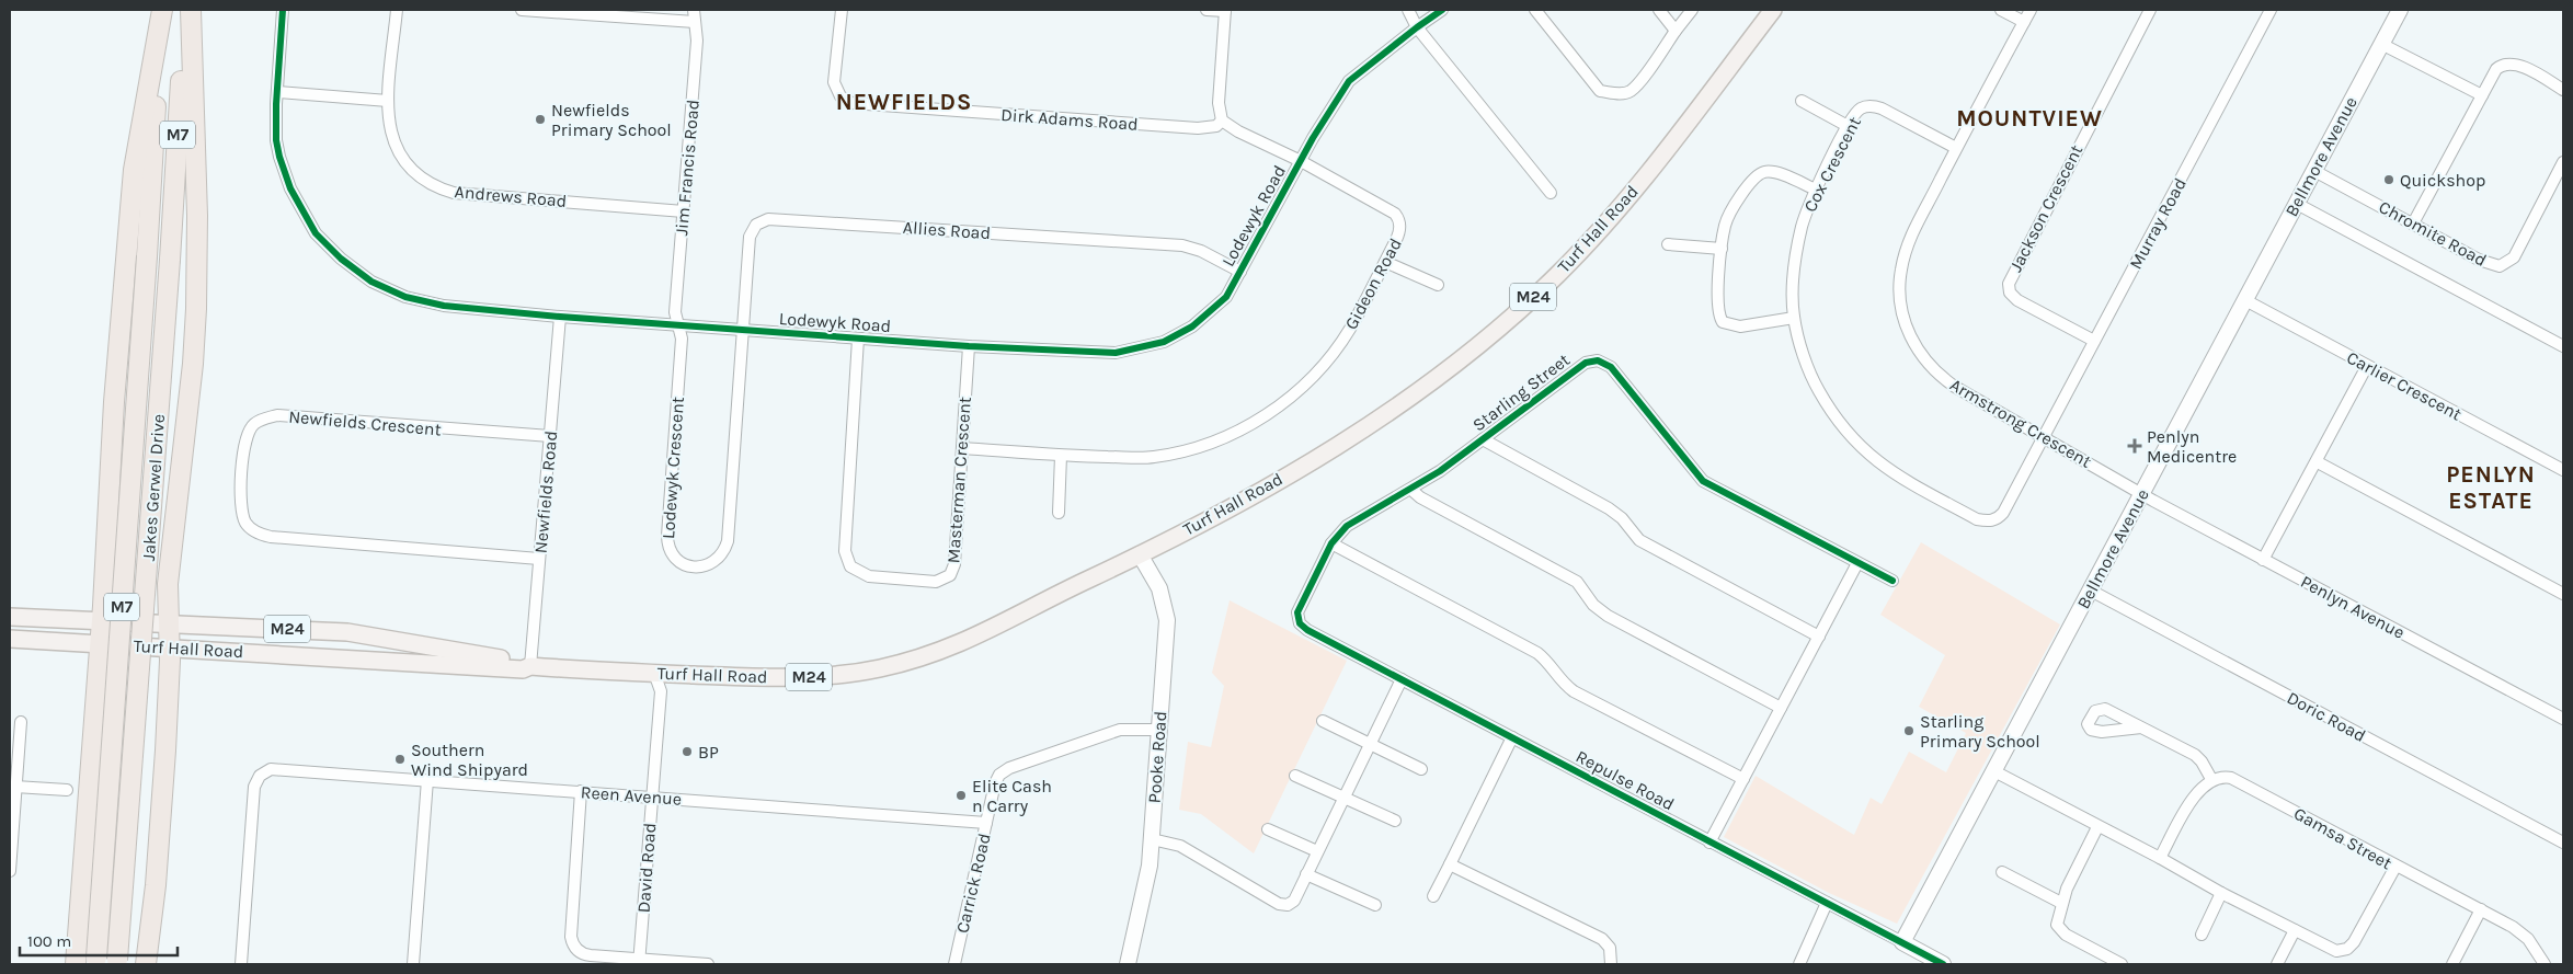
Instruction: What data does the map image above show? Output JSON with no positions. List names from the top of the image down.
{
  "streets": {
    "highway": ["M7", "Jakes Gerwel Drive"],
    "main road": ["Turf Hall Road", "M24"],
    "street": [
      "Dirk Adams Road",
      "Bellmore Avenue",
      "Cox Crescent",
      "Jim Francis Road",
      "Andrews Road",
      "Jackson Crescent",
      "Lodewyk Road",
      "Murray Road",
      "Allies Road",
      "Chromite Road",
      "Gideon Road",
      "Carlier Crescent",
      "Starling Street",
      "Newfields Crescent",
      "Armstrong Crescent",
      "Lodewyk Crescent",
      "Masterman Crescent",
      "Newfields Road",
      "Penlyn Avenue",
      "Doric Road",
      "Pooke Road",
      "Repulse Road",
      "Reen Avenue",
      "Gamsa Street",
      "David Road",
      "Carrick Road"
    ]
  },
  "crossings": [
    ["Dirk Adams Road", "Gideon Road"],
    ["Bellmore Avenue", "Chromite Road"],
    ["Bellmore Avenue", "Carlier Crescent"],
    ["Bellmore Avenue", "Armstrong Crescent"],
    ["Bellmore Avenue", "Penlyn Avenue"],
    ["Bellmore Avenue", "Doric Road"],
    ["Bellmore Avenue", "Repulse Road"],
    ["Cox Crescent", "Murray Road"],
    ["Cox Crescent", "Armstrong Crescent"],
    ["Jim Francis Road", "Andrews Road"],
    ["Jim Francis Road", "Lodewyk Road"],
    ["Jim Francis Road", "Lodewyk Crescent"],
    ["Jackson Crescent", "Murray Road"],
    ["Lodewyk Road", "Allies Road"],
    ["Lodewyk Road", "Gideon Road"],
    ["Lodewyk Road", "Lodewyk Crescent"],
    ["Lodewyk Road", "Masterman Crescent"],
    ["Lodewyk Road", "Newfields Road"],
    ["Murray Road", "Armstrong Crescent"],
    ["Turf Hall Road", "Newfields Road"],
    ["Turf Hall Road", "Pooke Road"],
    ["Turf Hall Road", "David Road"],
    ["Allies Road", "Lodewyk Crescent"],
    ["Gideon Road", "Masterman Crescent"],
    ["Starling Street", "Repulse Road"],
    ["Newfields Crescent", "Newfields Road"],
    ["Armstrong Crescent", "Penlyn Avenue"],
    ["Pooke Road", "Carrick Road"],
    ["Reen Avenue", "David Road"],
    ["Reen Avenue", "Carrick Road"]
  ],
  "districts": ["NEWFIELDS", "MOUNTVIEW", "PENLYN ESTATE"],
  "places": {
    "other": [
      "Newfields Primary School",
      "Quickshop",
      "Starling Primary School",
      "BP",
      "Southern Wind Shipyard",
      "Elite Cash n Carry"
    ],
    "health": ["Penlyn Medicentre"]
  },
  "scale_bar": "100 m"
}
